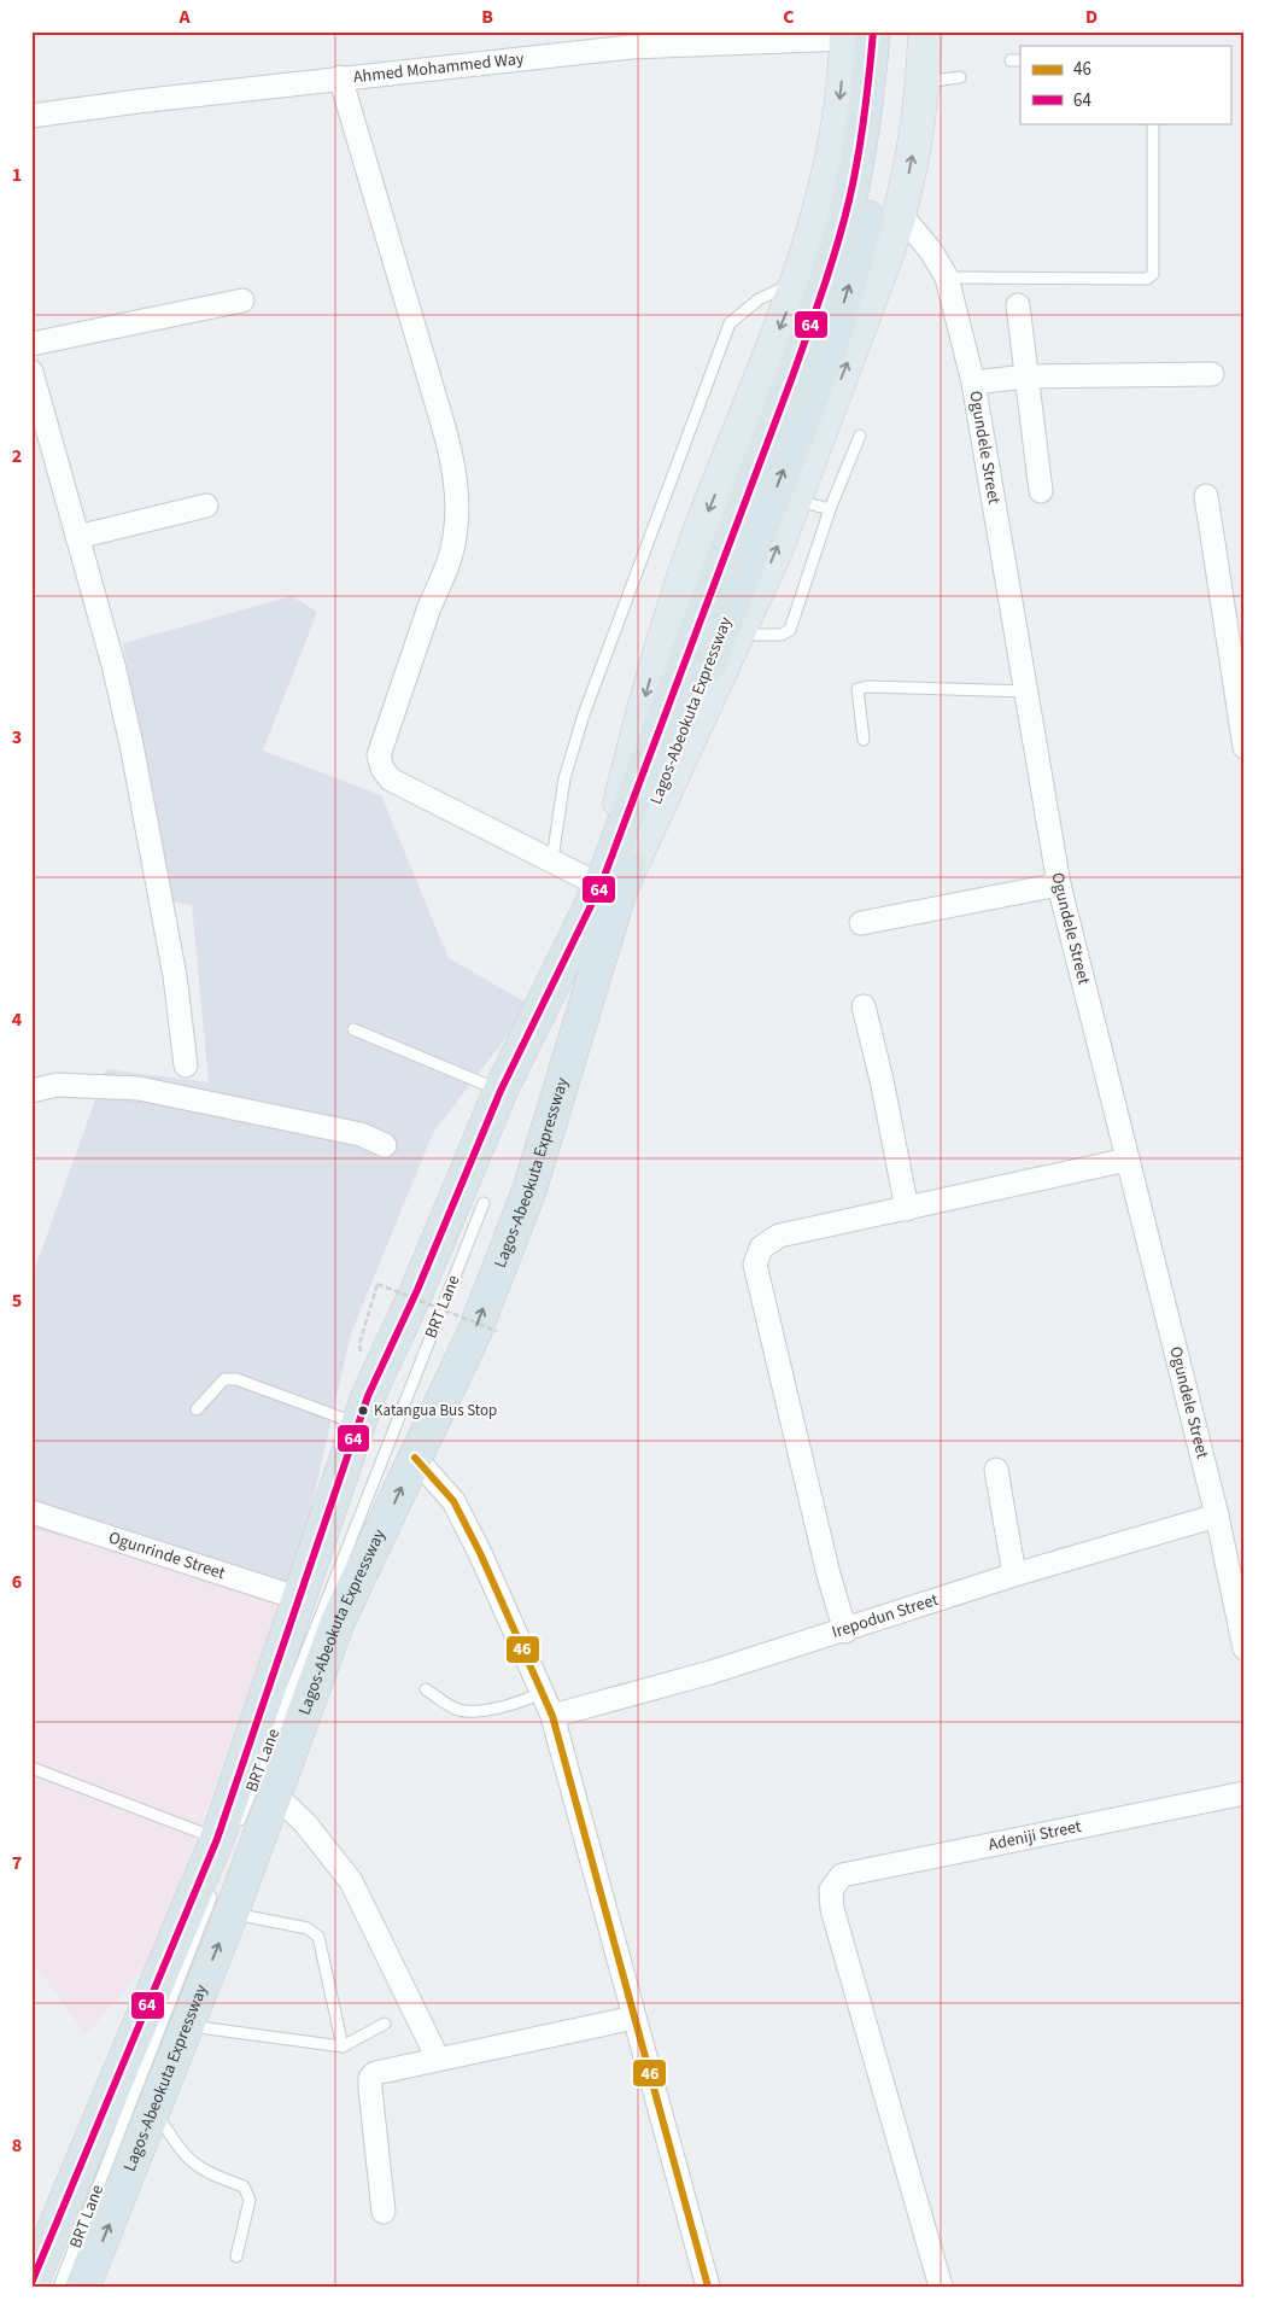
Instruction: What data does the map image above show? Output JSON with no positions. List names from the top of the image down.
{
  "streets": {
    "highway": ["Lagos-Abeokuta Expressway"],
    "street": [
      "Ahmed Mohammed Way",
      "Ogundele Street",
      "Ogunrinde Street",
      "Irepodun Street",
      "Adeniji Street"
    ],
    "lane": ["BRT Lane"]
  },
  "crossings": [
    ["Ahmed Mohammed Way", "Lagos-Abeokuta Expressway"],
    ["Ogundele Street", "Irepodun Street"],
    ["Lagos-Abeokuta Expressway", "BRT Lane"],
    ["Lagos-Abeokuta Expressway", "Ogunrinde Street"]
  ],
  "places": ["Katangua Bus Stop"],
  "lines": ["transit line 64", "transit line 46"],
  "legend": ["46", "64"],
  "grid": {
    "columns": [
      "A",
      "B",
      "C",
      "D"
    ],
    "rows": [
      "1",
      "2",
      "3",
      "4",
      "5",
      "6",
      "7",
      "8"
    ]
  }
}
